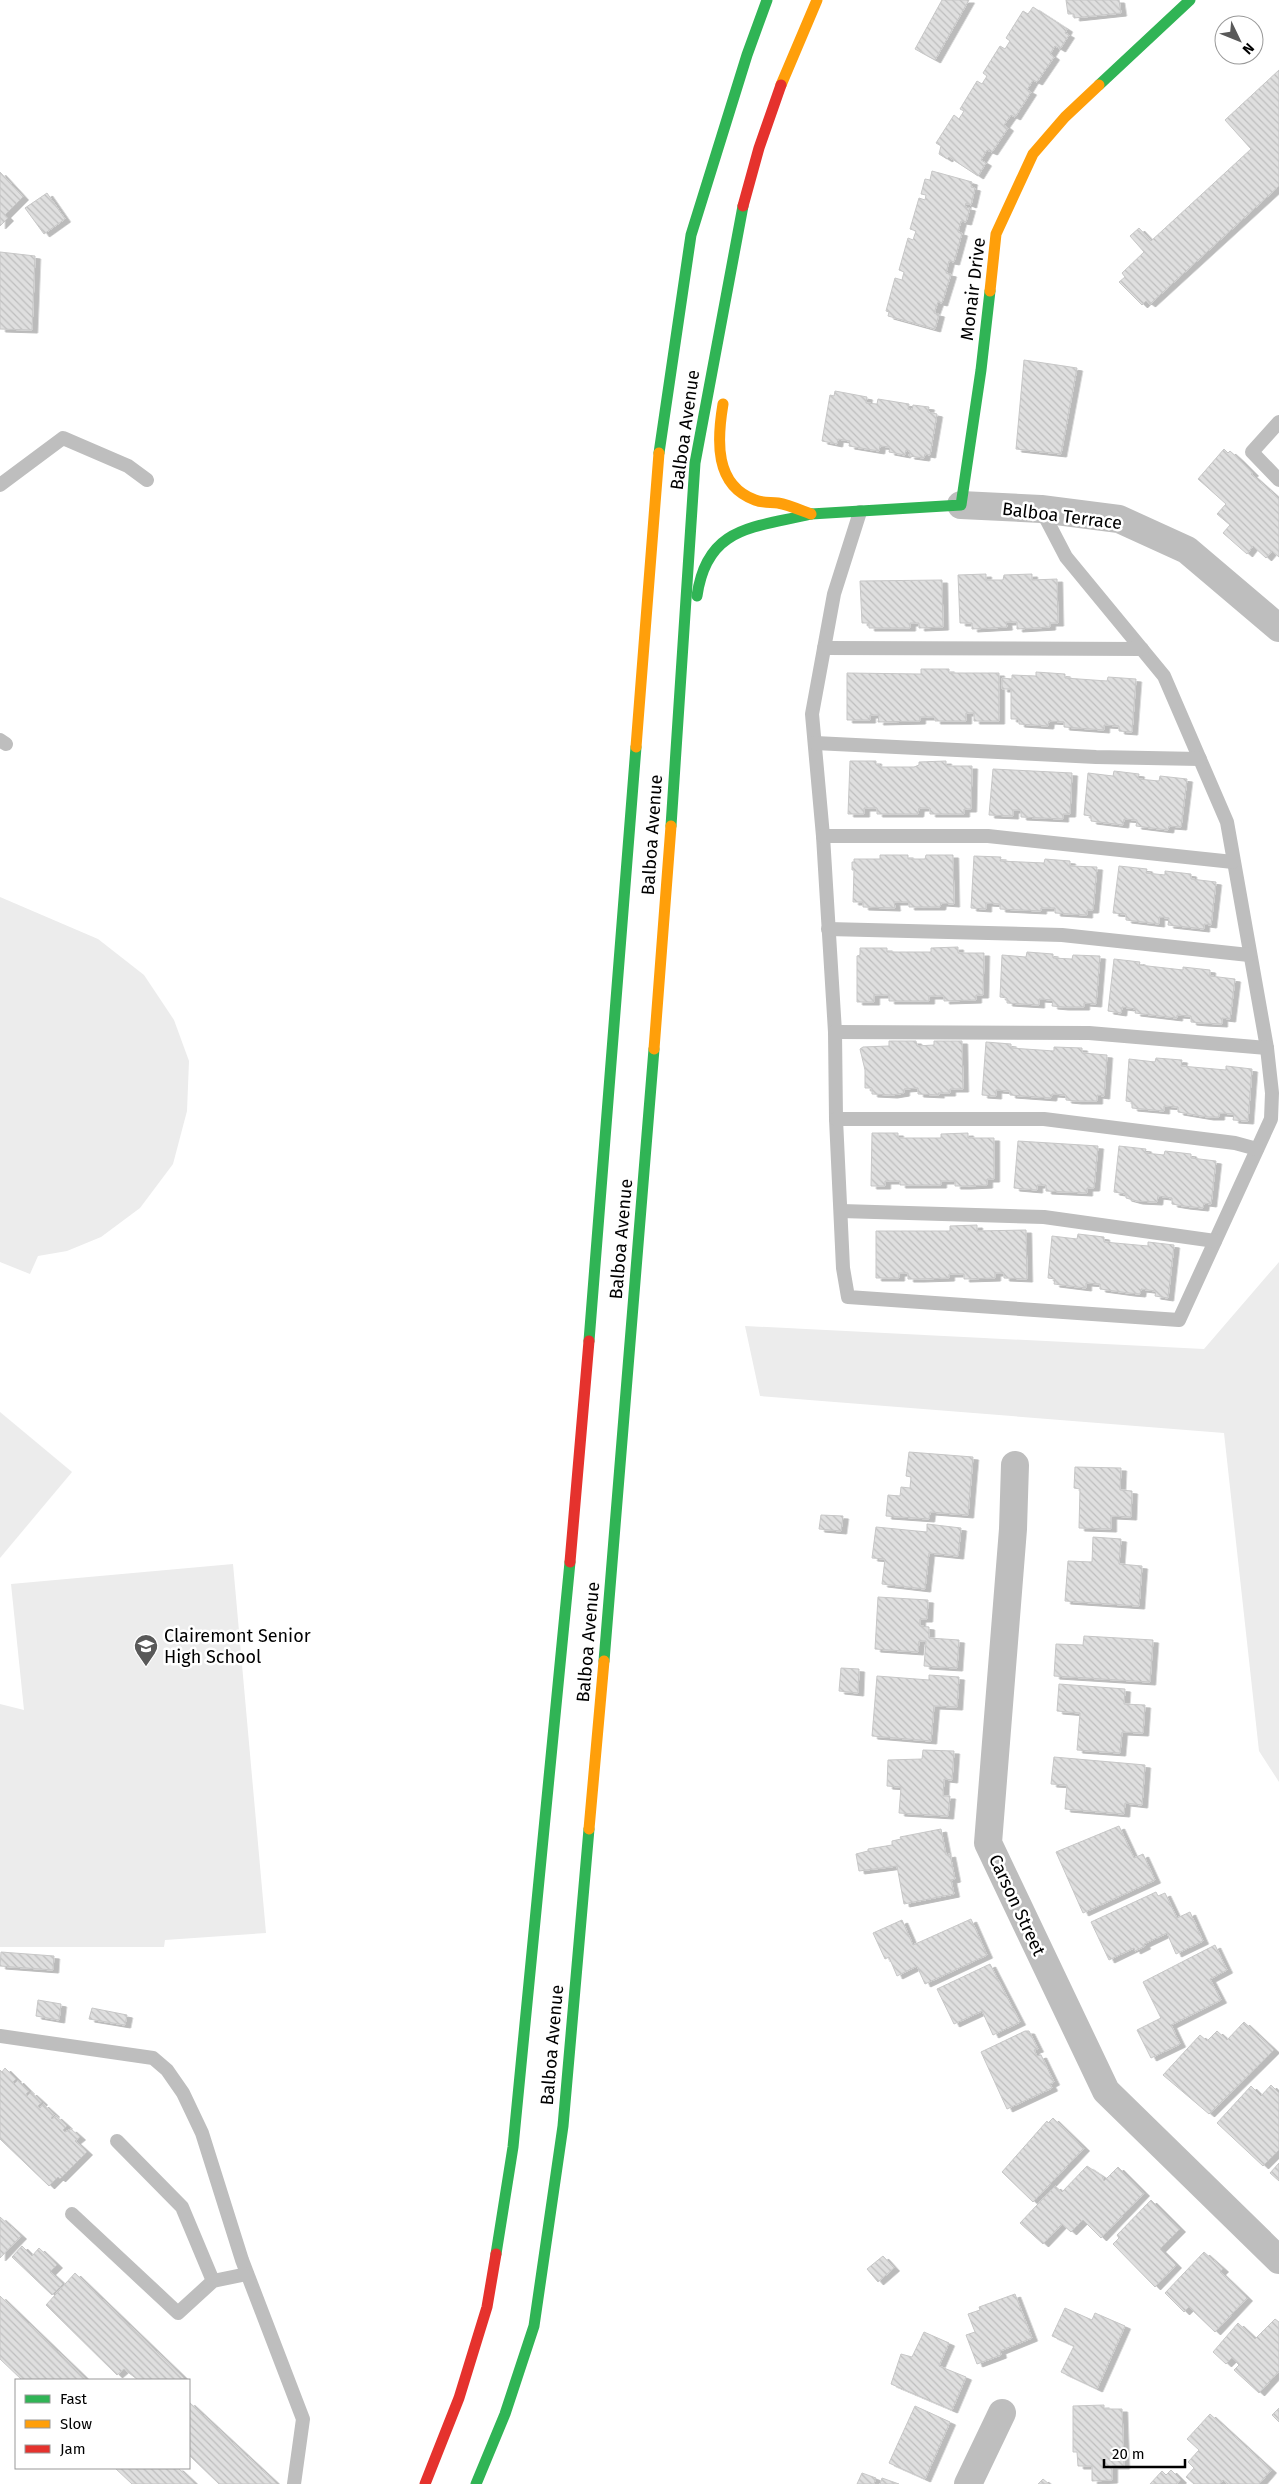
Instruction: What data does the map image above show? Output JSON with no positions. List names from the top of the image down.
{
  "streets": {
    "main road": ["Monair Drive", "Balboa Avenue", "Balboa Terrace"],
    "street": ["Carson Street"]
  },
  "crossings": [
    ["Monair Drive", "Balboa Terrace"]
  ],
  "places": {
    "school or university": ["Clairemont Senior High School"]
  },
  "legend": ["Fast", "Slow", "Jam"],
  "scale_bar": "20 m",
  "north": "bottom right"
}
